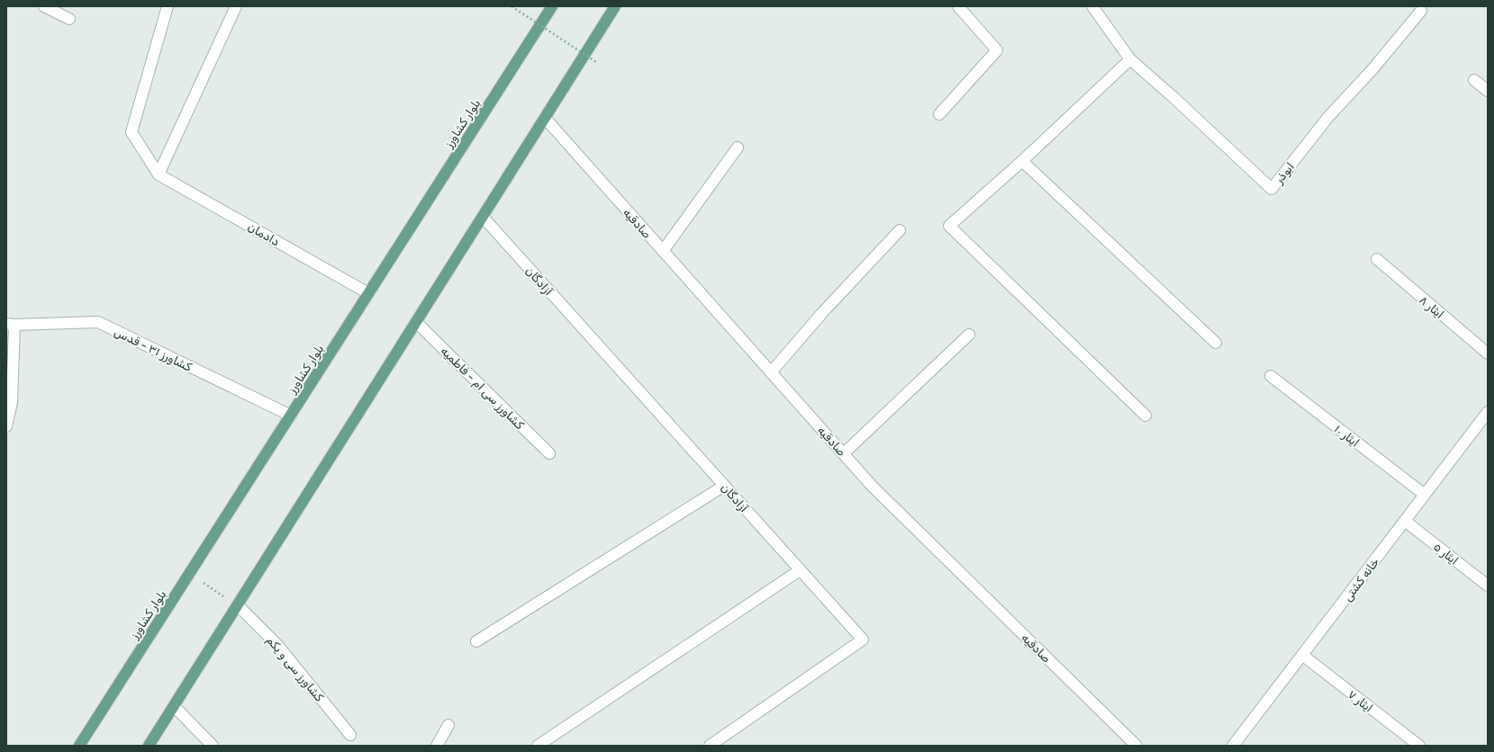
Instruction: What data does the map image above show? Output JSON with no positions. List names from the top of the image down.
{
  "streets": {
    "main road": ["بلوار کشاورز"],
    "street": [
      "ابوذر",
      "صادقیه",
      "دادمان",
      "آزادگان",
      "ایثار ۸",
      "کشاورز ۳۱ - قدس",
      "کشاورز سی ام - فاطمیه",
      "ایثار ۱۰",
      "ایثار ۵",
      "خانه کشتی",
      "كشاورز سی و يكم",
      "ایثار ۷"
    ]
  },
  "crossings": [
    ["بلوار کشاورز", "دادمان"],
    ["بلوار کشاورز", "کشاورز ۳۱ - قدس"],
    ["ایثار ۱۰", "خانه کشتی"],
    ["ایثار ۵", "خانه کشتی"],
    ["خانه کشتی", "ایثار ۷"]
  ]
}
